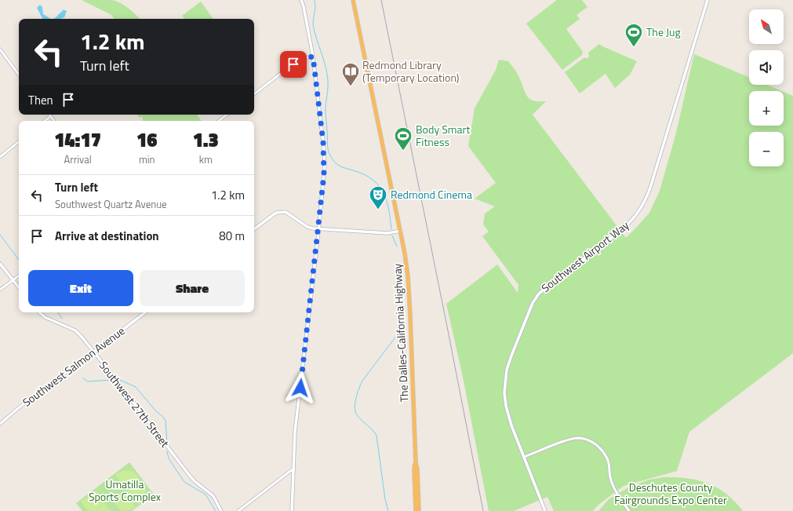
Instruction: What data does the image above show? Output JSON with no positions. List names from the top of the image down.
{
  "streets": {
    "highway": ["The Dalles-California Highway"],
    "main road": ["Southwest Airport Way", "Southwest Salmon Avenue", "Southwest 27th Street"]
  },
  "crossings": [
    ["Southwest Salmon Avenue", "Southwest 27th Street"]
  ],
  "parks": ["Umatilla Sports Complex", "Deschutes County Fairgrounds Expo Center"],
  "places": {
    "sports": ["The Jug", "Body Smart Fitness"],
    "library": ["Redmond Library (Temporary Location)"],
    "theatre": ["Redmond Cinema"]
  },
  "north": "top left",
  "page": {
    "map_buttons": ["+", "−"],
    "turn": ["1.2 km", "Turn left"],
    "then": "Then",
    "eta": [
      "14:17",
      "Arrival",
      "16",
      "min",
      "1.3",
      "km"
    ],
    "list": [
      {
        "name": "Turn left",
        "note": "Southwest Quartz Avenue",
        "value": "1.2 km"
      },
      {
        "name": "Arrive at destination",
        "value": "80 m"
      }
    ],
    "buttons": ["Exit", "Share"]
  }
}
